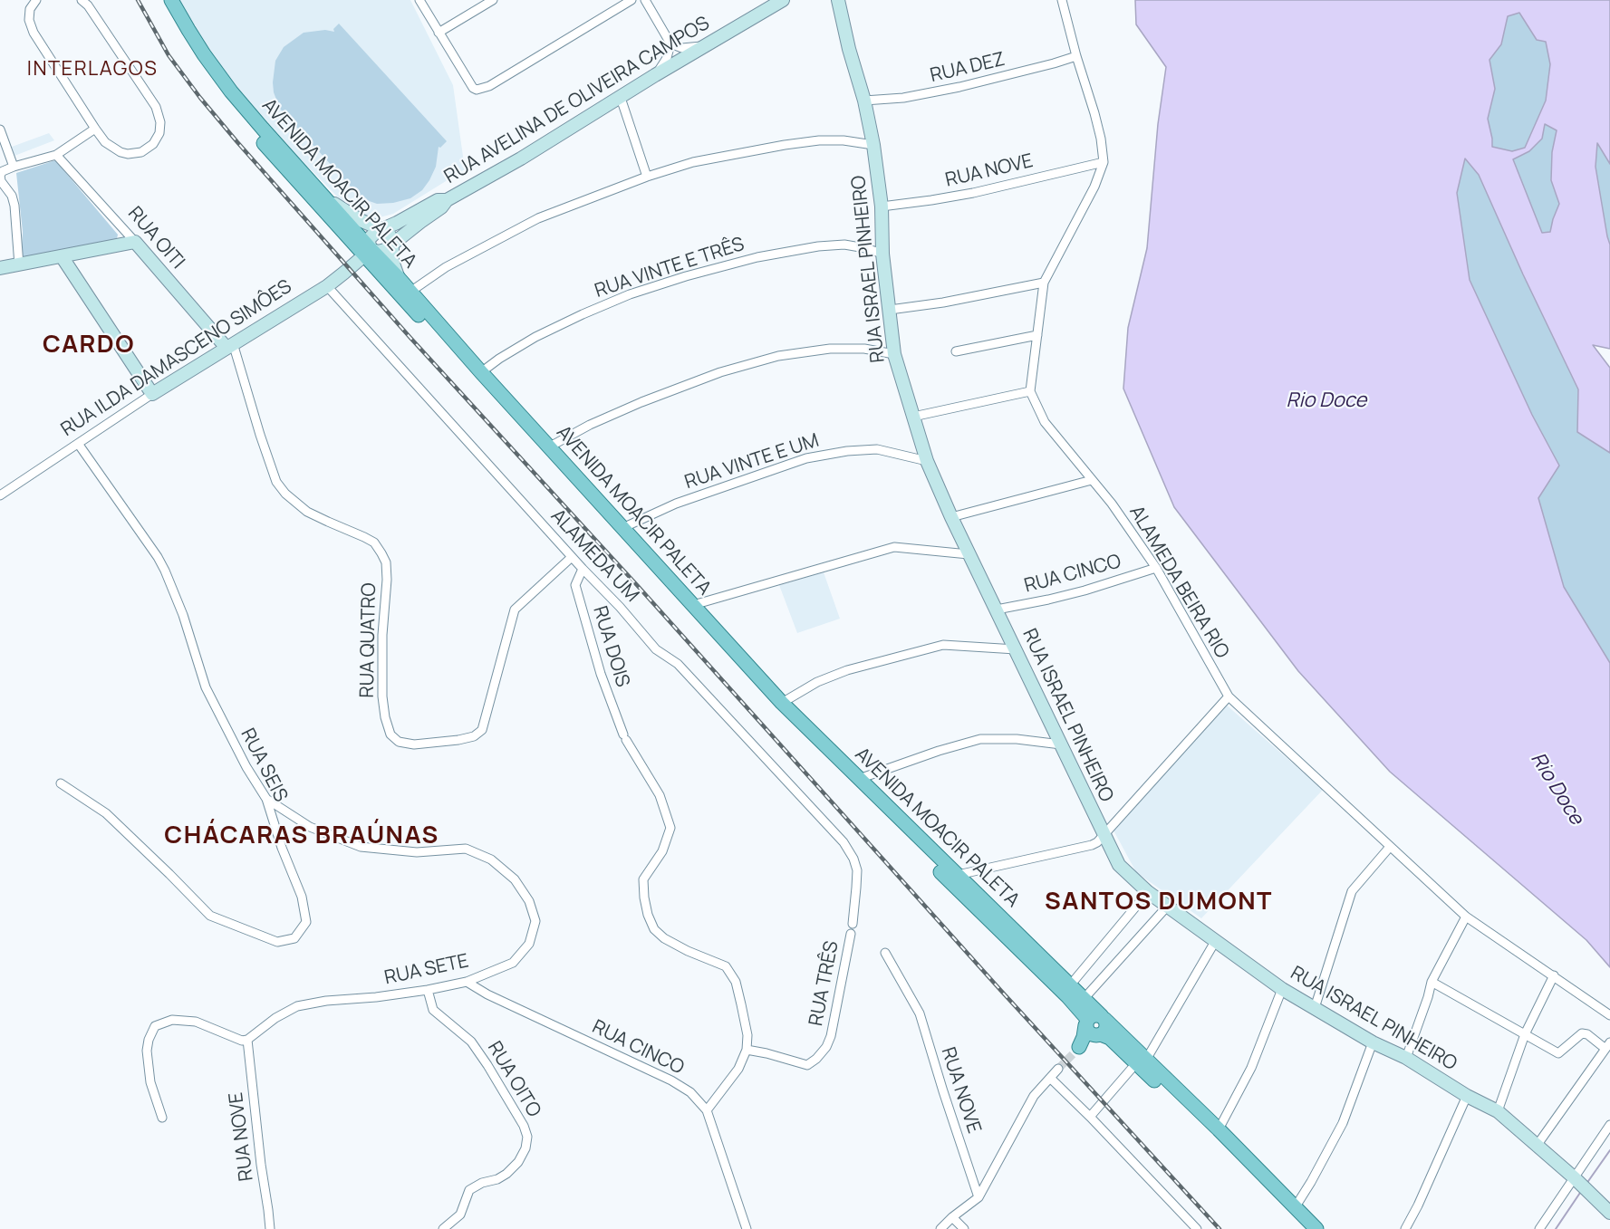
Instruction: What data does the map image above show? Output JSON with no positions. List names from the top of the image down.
{
  "streets": {
    "main road": ["AVENIDA MOACIR PALETA"],
    "street": [
      "RUA DEZ",
      "RUA AVELINA DE OLIVEIRA CAMPOS",
      "RUA NOVE",
      "RUA OITI",
      "RUA VINTE E TRÊS",
      "RUA ISRAEL PINHEIRO",
      "RUA ILDA DAMASCENO SIMÔES",
      "RUA VINTE E UM",
      "ALAMEDA UM",
      "RUA CINCO",
      "ALAMEDA BEIRA RIO",
      "RUA QUATRO",
      "RUA DOIS",
      "RUA SEIS",
      "RUA SETE",
      "RUA TRÊS",
      "RUA OITO"
    ]
  },
  "crossings": [
    ["RUA DEZ", "RUA ISRAEL PINHEIRO"],
    ["RUA AVELINA DE OLIVEIRA CAMPOS", "AVENIDA MOACIR PALETA"],
    ["RUA AVELINA DE OLIVEIRA CAMPOS", "RUA ILDA DAMASCENO SIMÔES"],
    ["RUA NOVE", "RUA ISRAEL PINHEIRO"],
    ["RUA NOVE", "RUA SETE"],
    ["AVENIDA MOACIR PALETA", "RUA VINTE E TRÊS"],
    ["AVENIDA MOACIR PALETA", "RUA ILDA DAMASCENO SIMÔES"],
    ["AVENIDA MOACIR PALETA", "RUA VINTE E UM"],
    ["RUA OITI", "RUA ILDA DAMASCENO SIMÔES"],
    ["RUA OITI", "RUA QUATRO"],
    ["RUA VINTE E TRÊS", "RUA ISRAEL PINHEIRO"],
    ["RUA ISRAEL PINHEIRO", "RUA VINTE E UM"],
    ["RUA ISRAEL PINHEIRO", "RUA CINCO"],
    ["RUA ILDA DAMASCENO SIMÔES", "ALAMEDA UM"],
    ["RUA ILDA DAMASCENO SIMÔES", "RUA QUATRO"],
    ["RUA ILDA DAMASCENO SIMÔES", "RUA SEIS"],
    ["ALAMEDA UM", "RUA QUATRO"],
    ["ALAMEDA UM", "RUA DOIS"],
    ["ALAMEDA UM", "RUA TRÊS"],
    ["RUA CINCO", "ALAMEDA BEIRA RIO"],
    ["RUA CINCO", "RUA SETE"],
    ["RUA DOIS", "RUA TRÊS"],
    ["RUA SEIS", "RUA SETE"],
    ["RUA SETE", "RUA OITO"]
  ],
  "districts": [
    "INTERLAGOS",
    "CARDO",
    "CHÁCARAS BRAÚNAS",
    "SANTOS DUMONT"
  ],
  "water": ["Rio Doce"]
}
